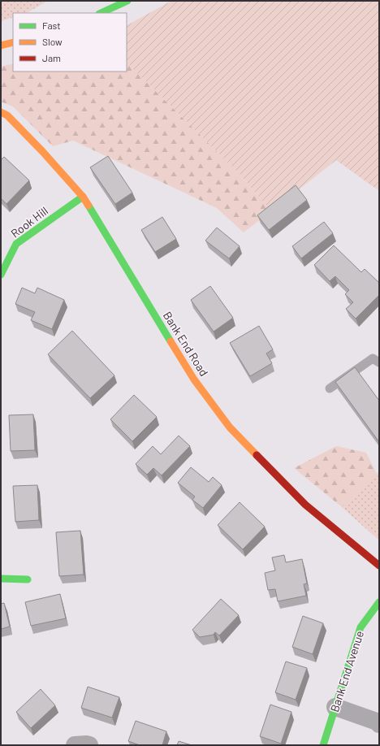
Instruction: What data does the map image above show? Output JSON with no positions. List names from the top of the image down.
{
  "streets": {
    "street": ["Rook Hill", "Bank End Road", "Bank End Avenue"]
  },
  "crossings": [
    ["Rook Hill", "Bank End Road"]
  ],
  "legend": ["Fast", "Slow", "Jam"]
}
